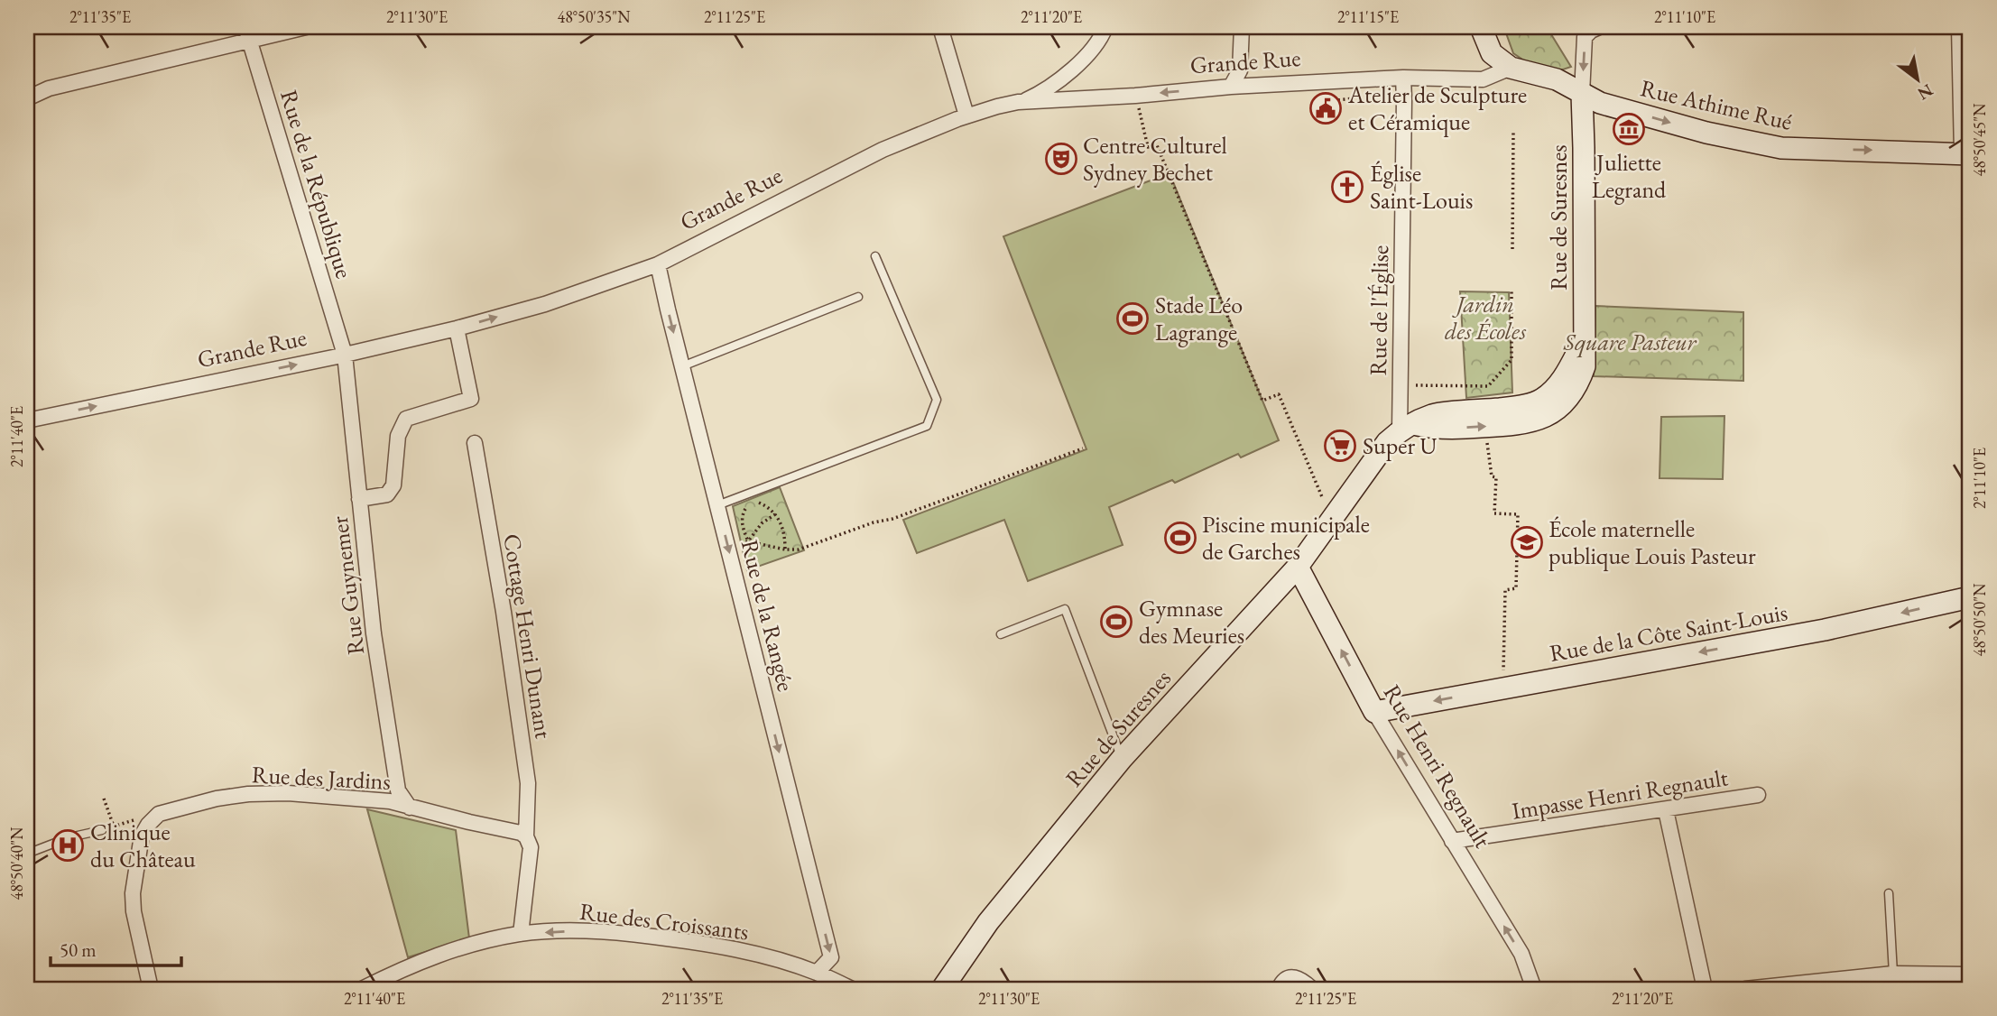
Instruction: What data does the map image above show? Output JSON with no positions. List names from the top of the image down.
{
  "streets": {
    "street": [
      "Grande Rue",
      "Rue Athime Rué",
      "Rue de la République",
      "Rue de Suresnes",
      "Rue de l'Église",
      "Rue Guynemer",
      "Rue de la Rangée",
      "Rue de la Côte Saint-Louis",
      "Cottage Henri Dunant",
      "Rue Henri Regnault",
      "Rue des Jardins",
      "Impasse Henri Regnault",
      "Rue des Croissants"
    ]
  },
  "crossings": [
    ["Grande Rue", "Rue Athime Rué"],
    ["Grande Rue", "Rue de la République"],
    ["Grande Rue", "Rue de l'Église"],
    ["Grande Rue", "Rue Guynemer"],
    ["Grande Rue", "Rue de la Rangée"],
    ["Rue Athime Rué", "Rue de Suresnes"],
    ["Rue de la République", "Rue Guynemer"],
    ["Rue de Suresnes", "Rue de l'Église"],
    ["Rue de Suresnes", "Rue Henri Regnault"],
    ["Rue Guynemer", "Rue des Jardins"],
    ["Rue de la Rangée", "Rue des Croissants"],
    ["Rue de la Côte Saint-Louis", "Rue Henri Regnault"],
    ["Cottage Henri Dunant", "Rue des Jardins"],
    ["Rue Henri Regnault", "Impasse Henri Regnault"]
  ],
  "one_way": [
    "Rue Athime Rué",
    "Rue de la Rangée",
    "Rue de la Côte Saint-Louis",
    "Rue Henri Regnault",
    "Rue des Croissants"
  ],
  "parks": ["Jardin des Écoles", "Square Pasteur"],
  "places": {
    "public building": ["Atelier de Sculpture et Céramique"],
    "museum": ["Juliette Legrand"],
    "theatre": ["Centre Culturel Sydney Bechet"],
    "church": ["Église Saint-Louis"],
    "sports": ["Stade Léo Lagrange", "Piscine municipale de Garches", "Gymnase des Meuries"],
    "supermarket": ["Super U"],
    "school or university": ["École maternelle publique Louis Pasteur"],
    "hospital": ["Clinique du Château"]
  },
  "scale_bar": "50 m",
  "north": "bottom right",
  "coordinates": [
    "2°11'35\"E",
    "2°11'30\"E",
    "48°50'35\"N",
    "2°11'25\"E",
    "2°11'20\"E",
    "2°11'15\"E",
    "2°11'10\"E",
    "48°50'45\"N",
    "2°11'40\"E",
    "48°50'50\"N",
    "48°50'40\"N"
  ]
}
